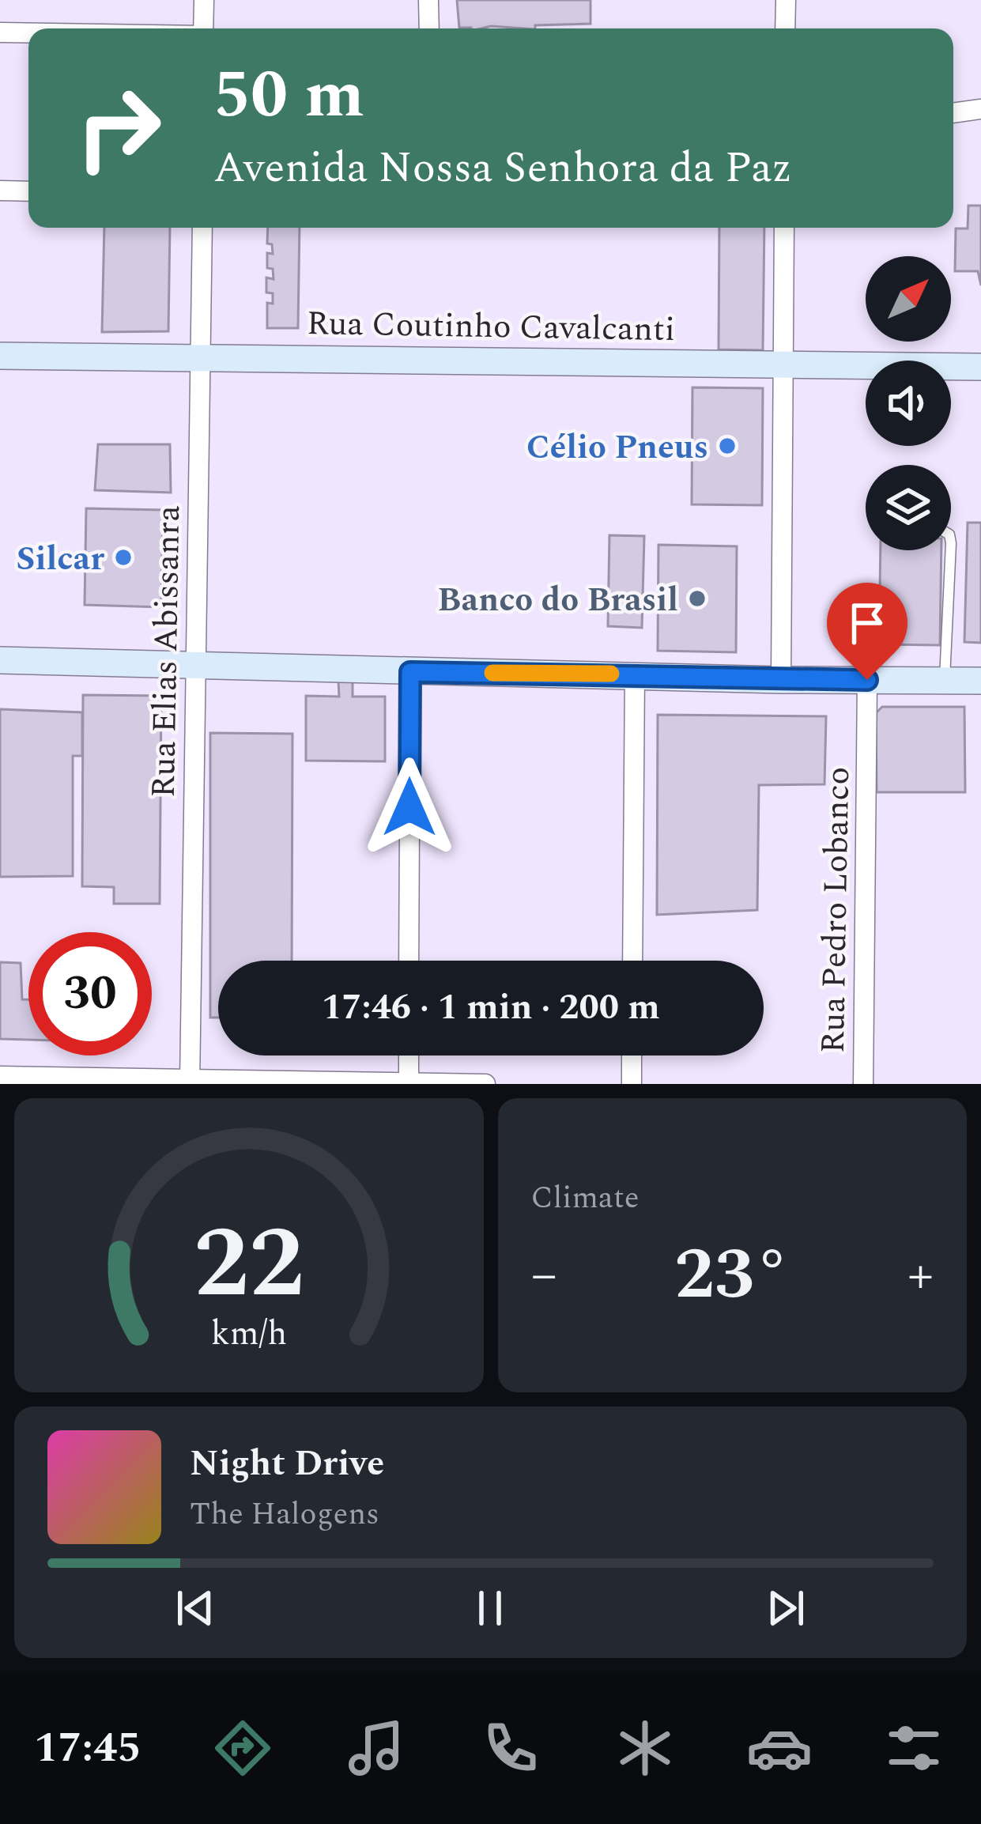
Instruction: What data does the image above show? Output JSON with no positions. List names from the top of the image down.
{
  "streets": {
    "main road": ["Rua Coutinho Cavalcanti"],
    "street": ["Rua Elias Abissanra", "Rua Pedro Lobanco"]
  },
  "crossings": [
    ["Rua Coutinho Cavalcanti", "Rua Elias Abissanra"]
  ],
  "places": ["Célio Pneus", "Silcar", "Banco do Brasil"],
  "north": "top right",
  "page": {
    "turn": ["50 m", "Avenida Nossa Senhora da Paz"],
    "limit": "30",
    "trip": "17:46 · 1 min · 200 m",
    "tile": "Climate",
    "heat": ["−", "23°", "+"],
    "song": ["Night Drive", "The Halogens"],
    "tabs": "17:45",
    "gauge": ["22", "km/h"]
  }
}
